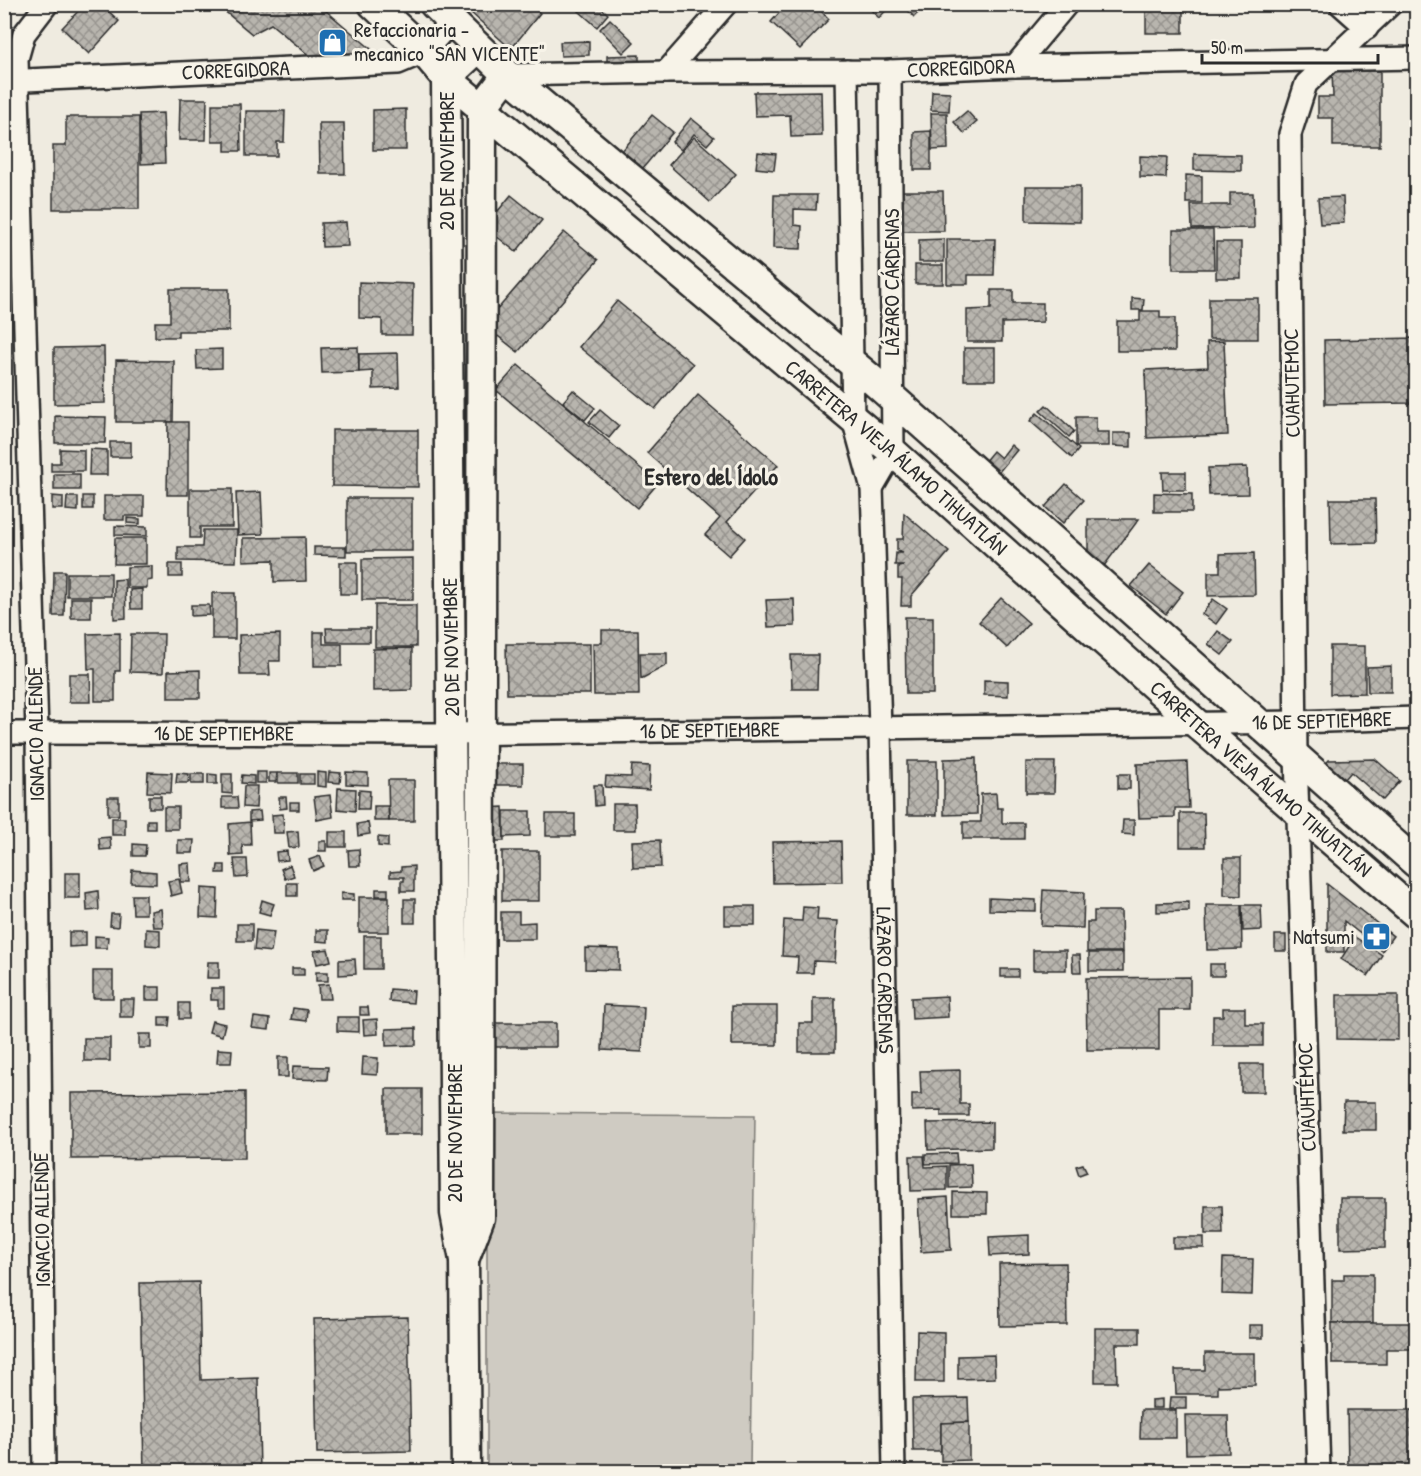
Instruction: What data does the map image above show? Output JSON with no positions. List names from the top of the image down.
{
  "streets": {
    "main road": ["20 DE NOVIEMBRE", "CARRETERA VIEJA ÁLAMO TIHUATLÁN"],
    "street": [
      "CORREGIDORA",
      "LÁZARO CÁRDENAS",
      "CUAHUTEMOC",
      "16 DE SEPTIEMBRE",
      "IGNACIO ALLENDE",
      "CUAUHTÉMOC"
    ]
  },
  "crossings": [
    ["CORREGIDORA", "20 DE NOVIEMBRE"],
    ["CORREGIDORA", "LÁZARO CÁRDENAS"],
    ["CORREGIDORA", "CUAHUTEMOC"],
    ["CORREGIDORA", "CARRETERA VIEJA ÁLAMO TIHUATLÁN"],
    ["CORREGIDORA", "IGNACIO ALLENDE"],
    ["20 DE NOVIEMBRE", "CARRETERA VIEJA ÁLAMO TIHUATLÁN"],
    ["20 DE NOVIEMBRE", "16 DE SEPTIEMBRE"],
    ["LÁZARO CÁRDENAS", "CARRETERA VIEJA ÁLAMO TIHUATLÁN"],
    ["LÁZARO CÁRDENAS", "16 DE SEPTIEMBRE"],
    ["CUAHUTEMOC", "16 DE SEPTIEMBRE"],
    ["CUAHUTEMOC", "CUAUHTÉMOC"],
    ["CARRETERA VIEJA ÁLAMO TIHUATLÁN", "16 DE SEPTIEMBRE"],
    ["CARRETERA VIEJA ÁLAMO TIHUATLÁN", "CUAUHTÉMOC"],
    ["16 DE SEPTIEMBRE", "IGNACIO ALLENDE"],
    ["16 DE SEPTIEMBRE", "CUAUHTÉMOC"]
  ],
  "districts": ["Estero del Ídolo"],
  "places": {
    "shop": ["Refaccionaria - mecanico \"SAN VICENTE\""],
    "pharmacy": ["Natsumi"]
  },
  "scale_bar": "50 m"
}
